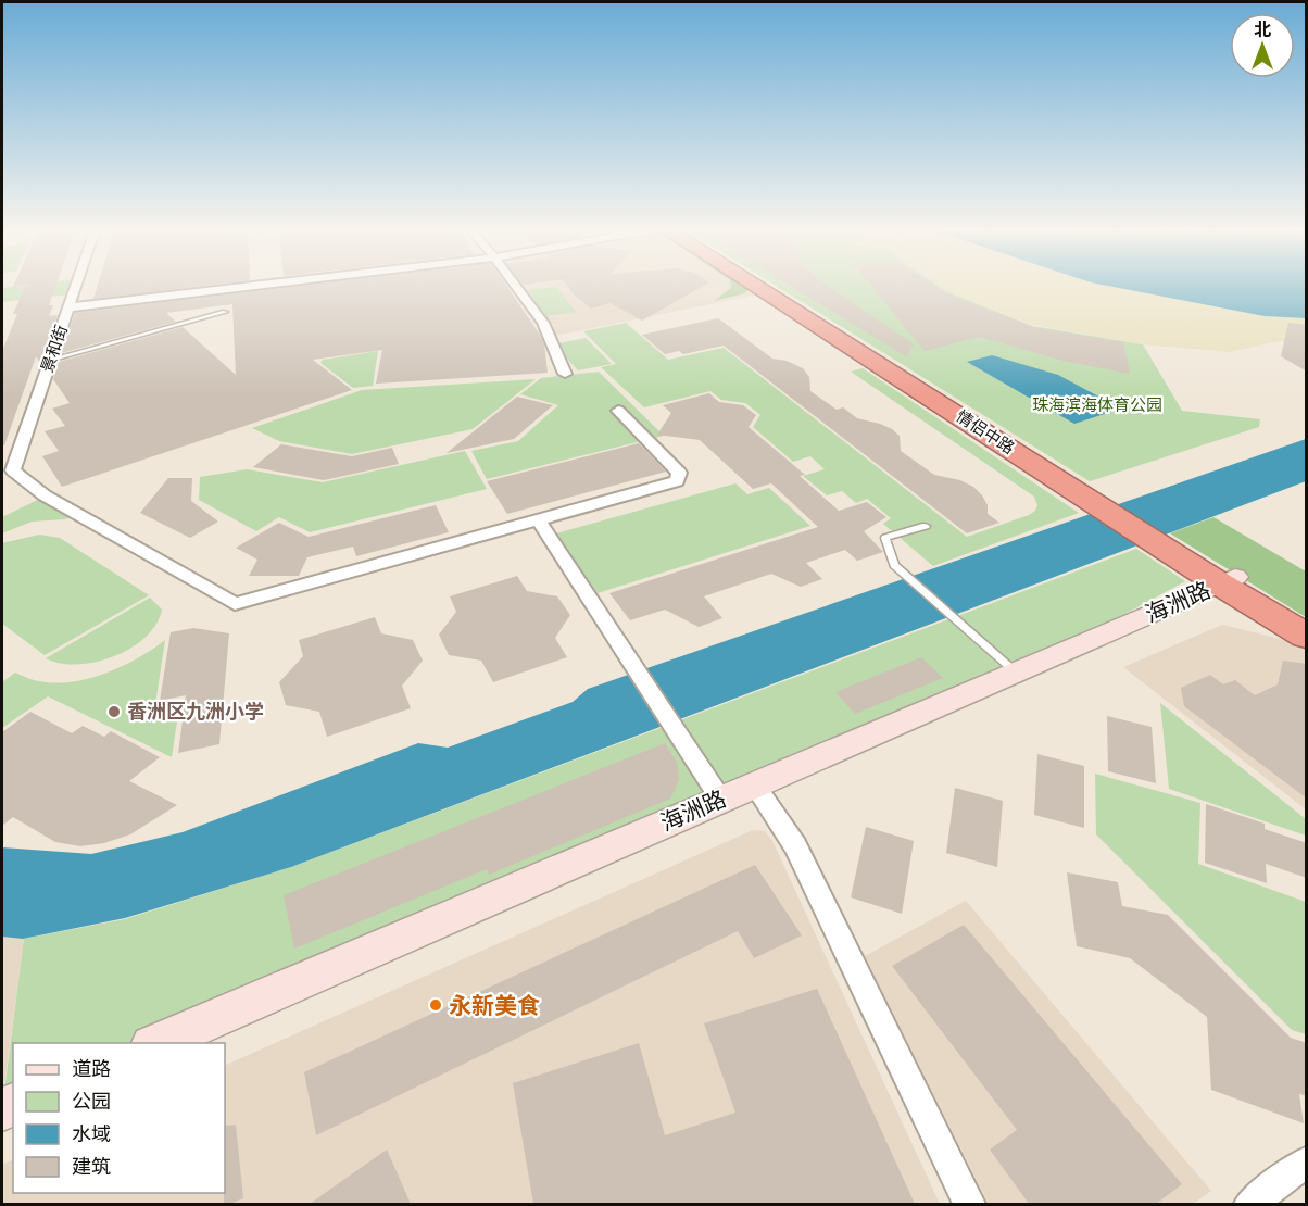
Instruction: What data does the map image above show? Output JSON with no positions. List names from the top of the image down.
{
  "streets": {
    "highway": ["情侣中路"],
    "street": ["景和街", "海洲路"]
  },
  "crossings": [
    ["情侣中路", "海洲路"]
  ],
  "parks": ["珠海滨海体育公园"],
  "places": ["香洲区九洲小学", "永新美食"],
  "legend": [
    "道路",
    "公园",
    "水域",
    "建筑"
  ],
  "north": "top"
}
